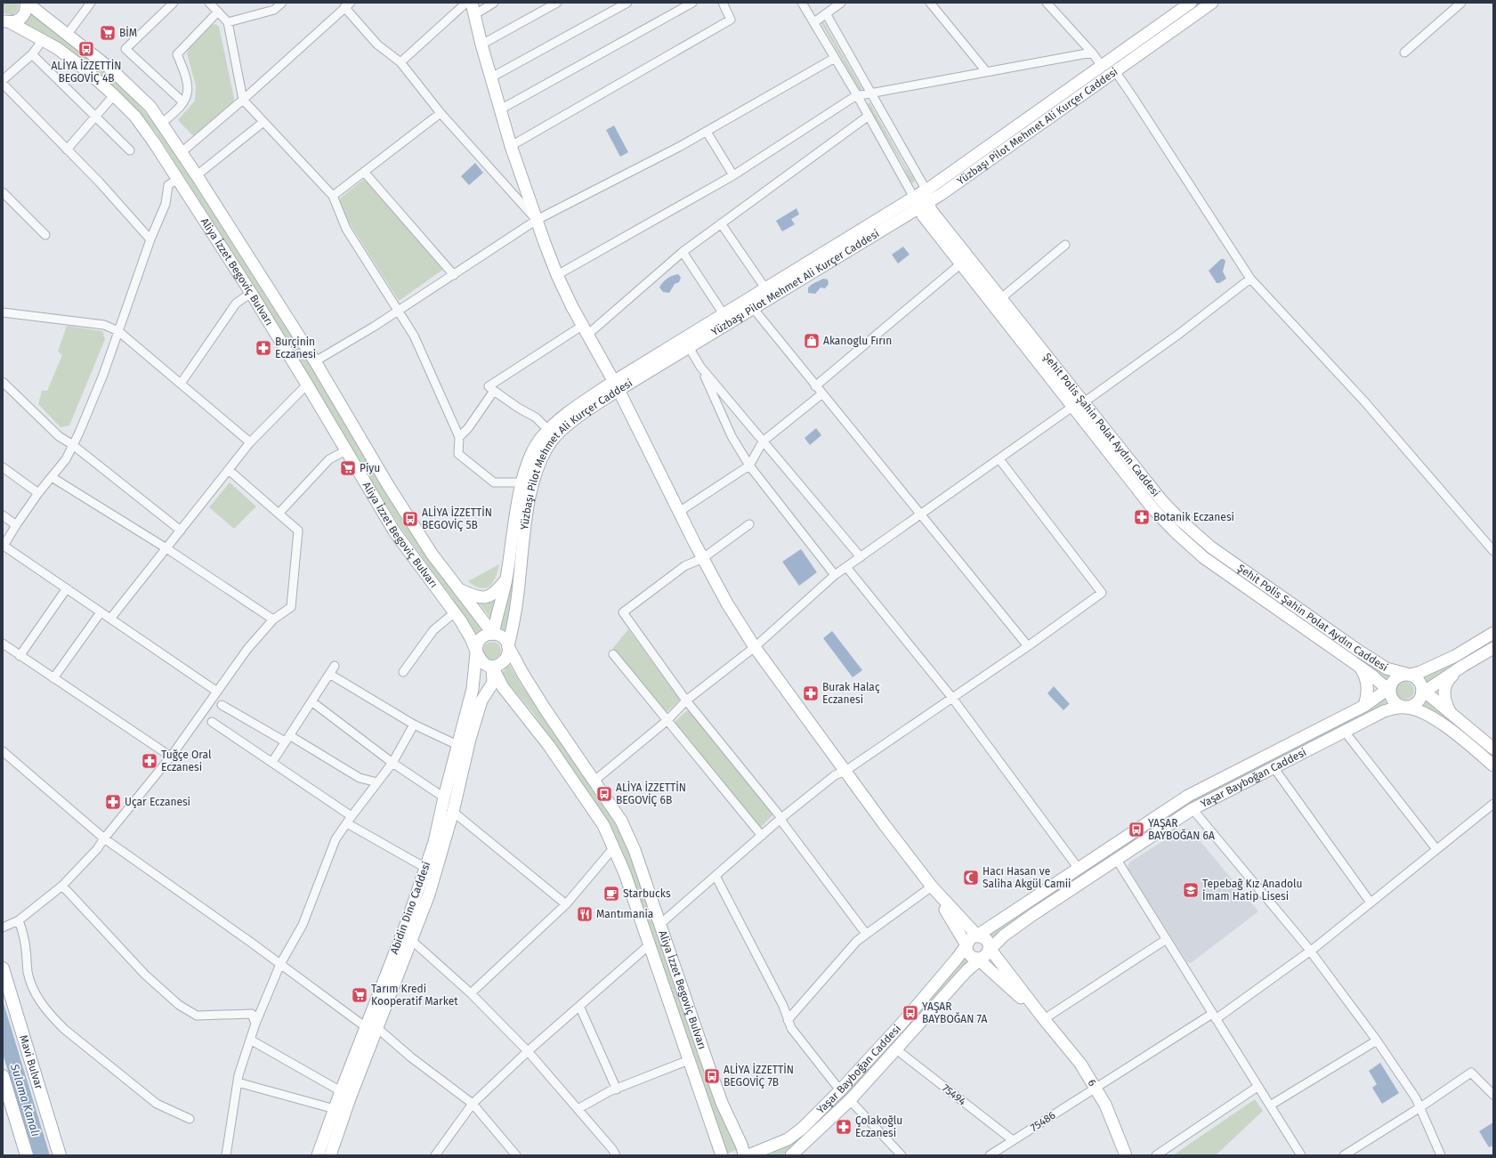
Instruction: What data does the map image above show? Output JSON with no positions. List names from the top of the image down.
{
  "streets": {
    "main road": [
      "Yüzbaşı Pilot Mehmet Ali Kurçer Caddesi",
      "Aliya İzzet Begoviç Bulvarı",
      "Şehit Polis Şahin Polat Aydın Caddesi",
      "Yaşar Bayboğan Caddesi",
      "Abidin Dino Caddesi",
      "Mavi Bulvar",
      "6"
    ],
    "street": ["75494", "75486"]
  },
  "crossings": [
    ["Yüzbaşı Pilot Mehmet Ali Kurçer Caddesi", "Aliya İzzet Begoviç Bulvarı"],
    ["Yüzbaşı Pilot Mehmet Ali Kurçer Caddesi", "Şehit Polis Şahin Polat Aydın Caddesi"],
    ["Yüzbaşı Pilot Mehmet Ali Kurçer Caddesi", "Abidin Dino Caddesi"],
    ["Aliya İzzet Begoviç Bulvarı", "Yaşar Bayboğan Caddesi"],
    ["Aliya İzzet Begoviç Bulvarı", "Abidin Dino Caddesi"],
    ["Şehit Polis Şahin Polat Aydın Caddesi", "Yaşar Bayboğan Caddesi"],
    ["Yaşar Bayboğan Caddesi", "6"],
    ["Yaşar Bayboğan Caddesi", "75494"],
    ["6", "75486"],
    ["75494", "75486"]
  ],
  "water": ["Sulama Kanalı"],
  "places": {
    "supermarket": ["BİM", "Piyu", "Tarım Kredi Kooperatif Market"],
    "bus stop": [
      "ALİYA İZZETTİN BEGOVİÇ 4B",
      "ALİYA İZZETTİN BEGOVİÇ 5B",
      "ALİYA İZZETTİN BEGOVİÇ 6B",
      "YAŞAR BAYBOĞAN 6A",
      "YAŞAR BAYBOĞAN 7A",
      "ALİYA İZZETTİN BEGOVİÇ 7B"
    ],
    "shop": ["Akanoglu Fırın"],
    "pharmacy": [
      "Burçinin Eczanesi",
      "Botanik Eczanesi",
      "Burak Halaç Eczanesi",
      "Tuğçe Oral Eczanesi",
      "Uçar Eczanesi",
      "Çolakoğlu Eczanesi"
    ],
    "mosque": ["Hacı Hasan ve Saliha Akgül Camii"],
    "school or university": ["Tepebağ Kız Anadolu İmam Hatip Lisesi"],
    "cafe": ["Starbucks"],
    "restaurant": ["Mantımania"]
  }
}
